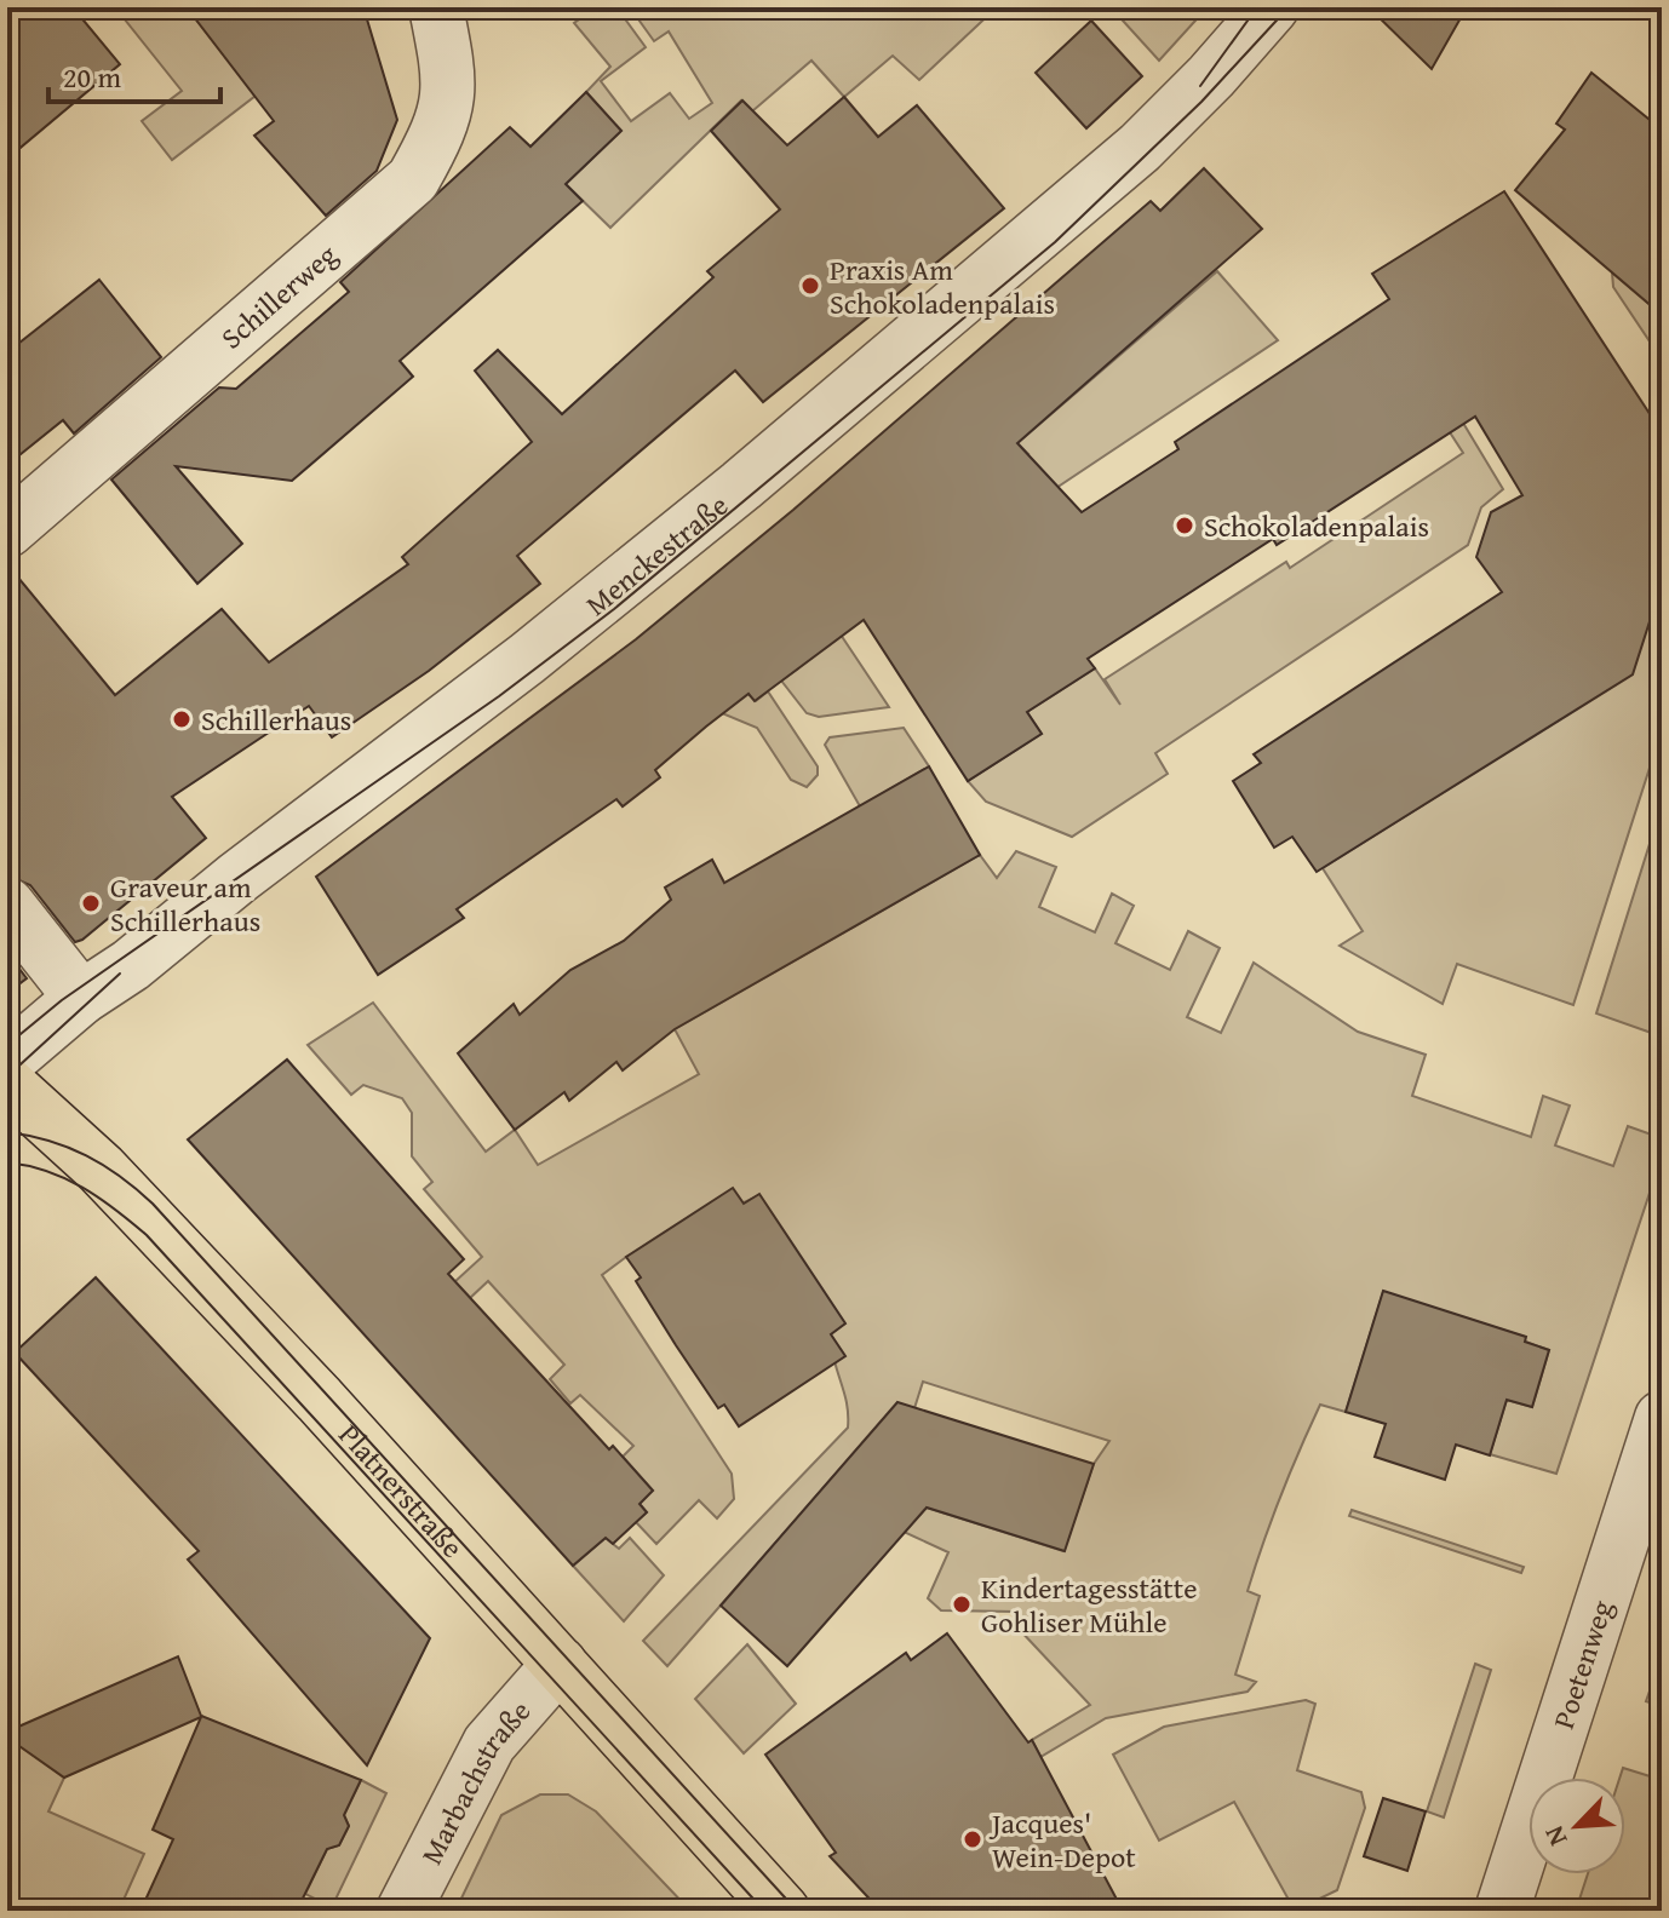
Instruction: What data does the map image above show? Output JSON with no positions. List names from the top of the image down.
{
  "streets": {
    "main road": ["Platnerstraße"],
    "street": [
      "Schillerweg",
      "Menckestraße",
      "Poetenweg",
      "Marbachstraße"
    ]
  },
  "crossings": [
    ["Platnerstraße", "Marbachstraße"]
  ],
  "places": [
    "Praxis Am Schokoladenpalais",
    "Schokoladenpalais",
    "Schillerhaus",
    "Graveur am Schillerhaus",
    "Kindertagesstätte Gohliser Mühle",
    "Jacques' Wein-Depot"
  ],
  "scale_bar": "20 m",
  "north": "bottom left"
}
